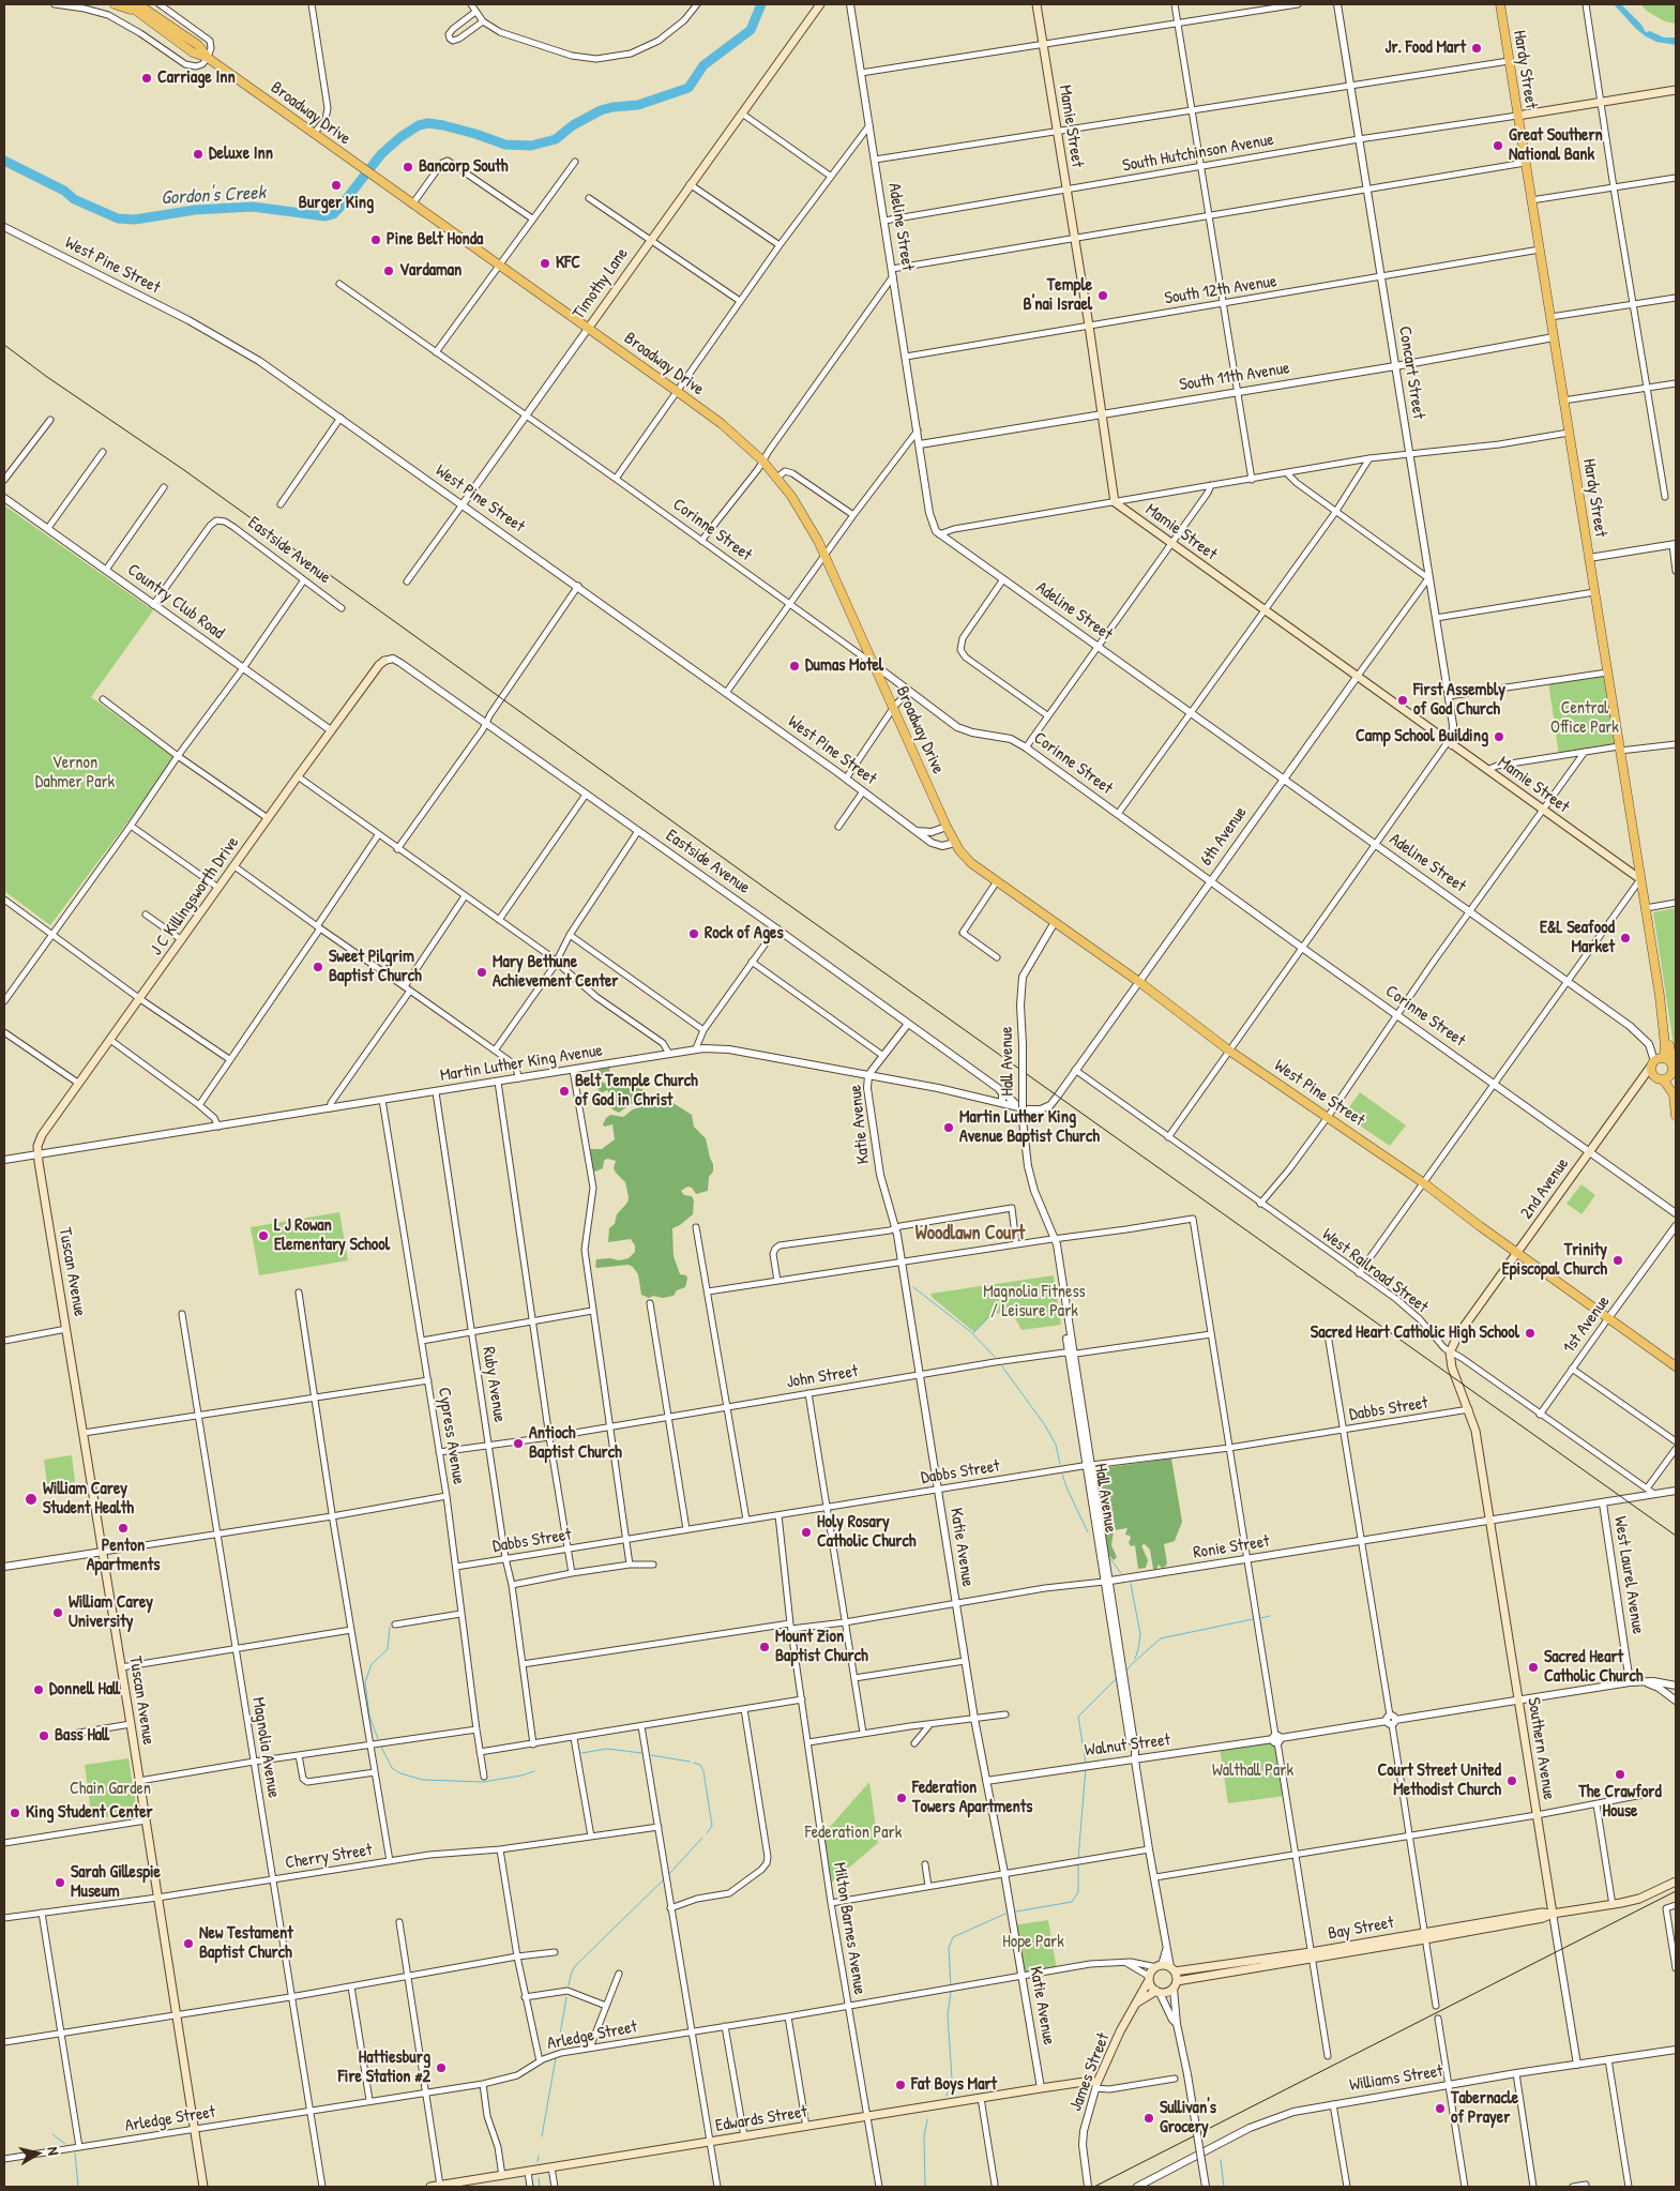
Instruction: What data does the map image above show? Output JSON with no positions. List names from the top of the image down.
{
  "streets": {
    "main road": [
      "Hardy Street",
      "Broadway Drive",
      "Mamie Street",
      "West Pine Street",
      "Timothy Lane",
      "J C Killingsworth Drive",
      "2nd Avenue",
      "Tuscan Avenue",
      "Southern Avenue",
      "Bay Street",
      "James Street",
      "Edwards Street"
    ],
    "street": [
      "South Hutchinson Avenue",
      "Adeline Street",
      "South 12th Avenue",
      "Concart Street",
      "South 11th Avenue",
      "Corinne Street",
      "Eastside Avenue",
      "Country Club Road",
      "6th Avenue",
      "Hall Avenue",
      "Martin Luther King Avenue",
      "Katie Avenue",
      "West Railroad Street",
      "1st Avenue",
      "John Street",
      "Ruby Avenue",
      "Dabbs Street",
      "Cypress Avenue",
      "Ronie Street",
      "West Laurel Avenue",
      "Walnut Street",
      "Magnolia Avenue",
      "Cherry Street",
      "Milton Barnes Avenue",
      "Arledge Street",
      "Williams Street"
    ]
  },
  "crossings": [
    ["Hardy Street", "Mamie Street"],
    ["Hardy Street", "South Hutchinson Avenue"],
    ["Hardy Street", "Adeline Street"],
    ["Hardy Street", "South 12th Avenue"],
    ["Hardy Street", "South 11th Avenue"],
    ["Hardy Street", "2nd Avenue"],
    ["Broadway Drive", "West Pine Street"],
    ["Broadway Drive", "Timothy Lane"],
    ["Broadway Drive", "Corinne Street"],
    ["Mamie Street", "South Hutchinson Avenue"],
    ["Mamie Street", "South 12th Avenue"],
    ["Mamie Street", "Concart Street"],
    ["Mamie Street", "South 11th Avenue"],
    ["Mamie Street", "6th Avenue"],
    ["South Hutchinson Avenue", "Adeline Street"],
    ["South Hutchinson Avenue", "Concart Street"],
    ["Adeline Street", "South 12th Avenue"],
    ["Adeline Street", "South 11th Avenue"],
    ["Adeline Street", "6th Avenue"],
    ["Adeline Street", "2nd Avenue"],
    ["West Pine Street", "Timothy Lane"],
    ["West Pine Street", "6th Avenue"],
    ["West Pine Street", "Hall Avenue"],
    ["West Pine Street", "2nd Avenue"],
    ["West Pine Street", "1st Avenue"],
    ["Timothy Lane", "Corinne Street"],
    ["South 12th Avenue", "Concart Street"],
    ["Concart Street", "South 11th Avenue"],
    ["Concart Street", "6th Avenue"],
    ["Corinne Street", "6th Avenue"],
    ["Corinne Street", "2nd Avenue"],
    ["Eastside Avenue", "Country Club Road"],
    ["Eastside Avenue", "J C Killingsworth Drive"],
    ["Eastside Avenue", "Martin Luther King Avenue"],
    ["Eastside Avenue", "Katie Avenue"],
    ["Country Club Road", "J C Killingsworth Drive"],
    ["6th Avenue", "Martin Luther King Avenue"],
    ["6th Avenue", "West Railroad Street"],
    ["J C Killingsworth Drive", "Martin Luther King Avenue"],
    ["J C Killingsworth Drive", "Tuscan Avenue"],
    ["Hall Avenue", "John Street"],
    ["Hall Avenue", "Dabbs Street"],
    ["Hall Avenue", "Ronie Street"],
    ["Hall Avenue", "Walnut Street"],
    ["Hall Avenue", "Bay Street"],
    ["Hall Avenue", "Arledge Street"],
    ["Hall Avenue", "James Street"],
    ["Martin Luther King Avenue", "Katie Avenue"],
    ["Martin Luther King Avenue", "Tuscan Avenue"],
    ["Martin Luther King Avenue", "Ruby Avenue"],
    ["Martin Luther King Avenue", "Cypress Avenue"],
    ["Katie Avenue", "John Street"],
    ["Katie Avenue", "Dabbs Street"],
    ["Katie Avenue", "Ronie Street"],
    ["Katie Avenue", "Walnut Street"],
    ["Katie Avenue", "Arledge Street"],
    ["Katie Avenue", "Edwards Street"],
    ["2nd Avenue", "West Railroad Street"],
    ["2nd Avenue", "Southern Avenue"],
    ["West Railroad Street", "1st Avenue"],
    ["West Railroad Street", "Ronie Street"],
    ["West Railroad Street", "Southern Avenue"],
    ["Tuscan Avenue", "Cherry Street"],
    ["Tuscan Avenue", "Arledge Street"],
    ["John Street", "Ruby Avenue"],
    ["John Street", "Cypress Avenue"],
    ["Ruby Avenue", "Dabbs Street"],
    ["Ruby Avenue", "Ronie Street"],
    ["Dabbs Street", "Cypress Avenue"],
    ["Dabbs Street", "Southern Avenue"],
    ["Dabbs Street", "Milton Barnes Avenue"],
    ["Ronie Street", "West Laurel Avenue"],
    ["Ronie Street", "Southern Avenue"],
    ["Ronie Street", "Milton Barnes Avenue"],
    ["West Laurel Avenue", "Walnut Street"],
    ["Walnut Street", "Southern Avenue"],
    ["Magnolia Avenue", "Cherry Street"],
    ["Magnolia Avenue", "Arledge Street"],
    ["Southern Avenue", "Bay Street"],
    ["Southern Avenue", "Williams Street"],
    ["Milton Barnes Avenue", "Arledge Street"],
    ["Milton Barnes Avenue", "Edwards Street"],
    ["Bay Street", "Arledge Street"],
    ["Bay Street", "James Street"],
    ["Arledge Street", "James Street"],
    ["James Street", "Edwards Street"]
  ],
  "districts": ["Woodlawn Court"],
  "water": ["Gordon's Creek"],
  "parks": [
    "Central Office Park",
    "Vernon Dahmer Park",
    "Magnolia Fitness / Leisure Park",
    "Walthall Park",
    "Chain Garden",
    "Federation Park",
    "Hope Park"
  ],
  "places": [
    "Jr. Food Mart",
    "Carriage Inn",
    "Great Southern National Bank",
    "Deluxe Inn",
    "Bancorp South",
    "Burger King",
    "Pine Belt Honda",
    "KFC",
    "Vardaman",
    "Temple B'nai Israel",
    "Dumas Motel",
    "First Assembly of God Church",
    "Camp School Building",
    "Rock of Ages",
    "E&L Seafood Market",
    "Sweet Pilgrim Baptist Church",
    "Mary Bethune Achievement Center",
    "Belt Temple Church of God in Christ",
    "Martin Luther King Avenue Baptist Church",
    "L J Rowan Elementary School",
    "Trinity Episcopal Church",
    "Sacred Heart Catholic High School",
    "Antioch Baptist Church",
    "William Carey Student Health",
    "Penton Apartments",
    "Holy Rosary Catholic Church",
    "William Carey University",
    "Mount Zion Baptist Church",
    "Sacred Heart Catholic Church",
    "Donnell Hall",
    "Bass Hall",
    "The Crawford House",
    "Court Street United Methodist Church",
    "Federation Towers Apartments",
    "King Student Center",
    "Sarah Gillespie Museum",
    "New Testament Baptist Church",
    "Hattiesburg Fire Station #2",
    "Fat Boys Mart",
    "Tabernacle of Prayer",
    "Sullivan's Grocery"
  ],
  "north": "right"
}
